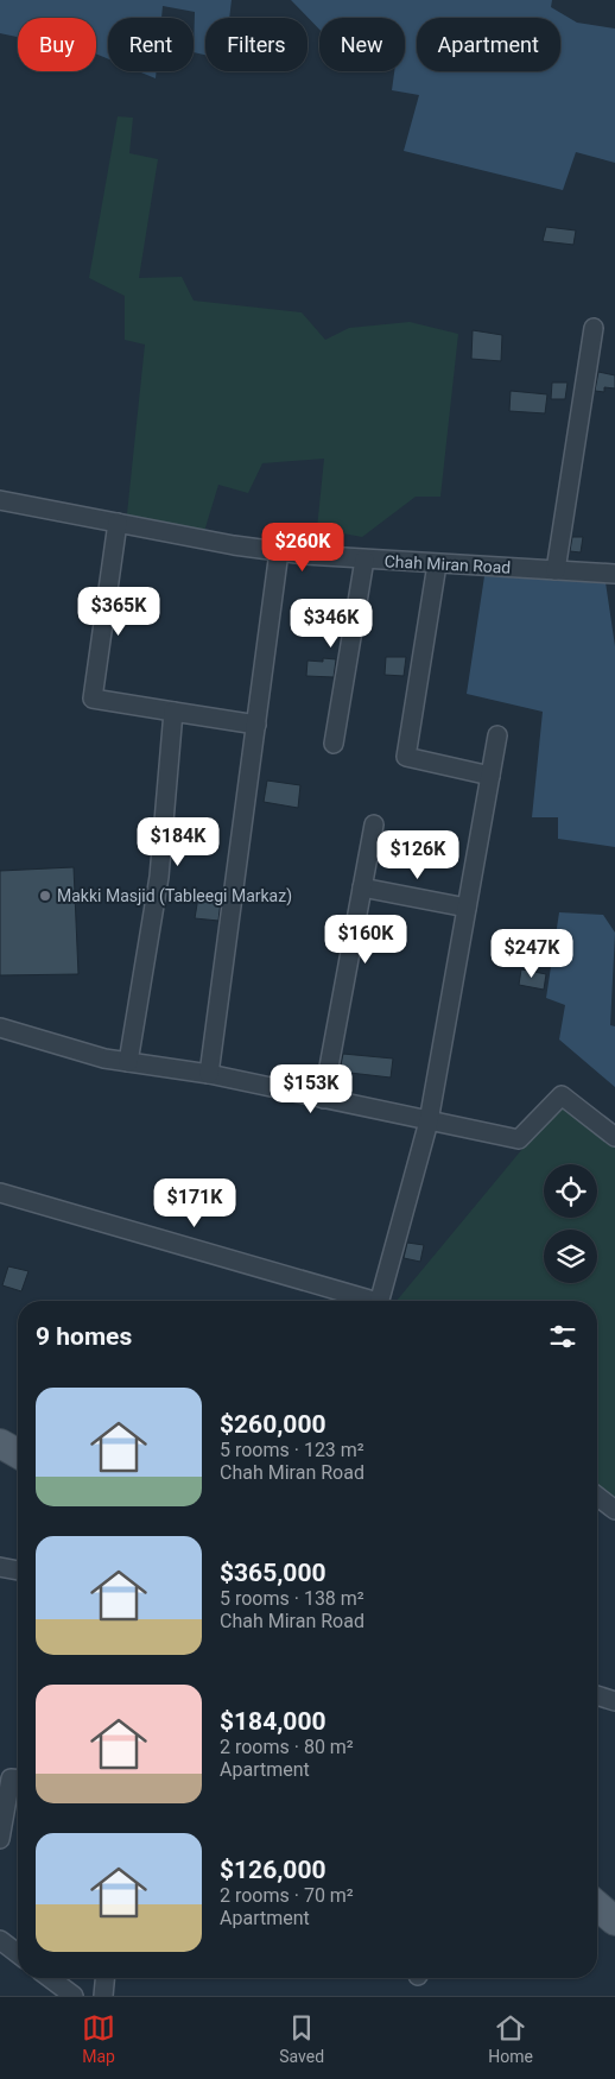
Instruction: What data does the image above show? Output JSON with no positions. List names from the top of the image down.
{
  "streets": {
    "street": ["Chah Miran Road"]
  },
  "places": ["Makki Masjid (Tableegi Markaz)"],
  "page": {
    "chip": [
      "Buy",
      "Rent",
      "Filters",
      "New",
      "Apartment"
    ],
    "price": [
      "$260K",
      "$365K",
      "$346K",
      "$184K",
      "$126K",
      "$160K",
      "$247K",
      "$153K",
      "$171K"
    ],
    "heading": "9 homes",
    "list": [
      {
        "name": "$260,000",
        "note": "5 rooms · 123 m² · Chah Miran Road"
      },
      {
        "name": "$365,000",
        "note": "5 rooms · 138 m² · Chah Miran Road"
      },
      {
        "name": "$184,000",
        "note": "2 rooms · 80 m² · Apartment"
      },
      {
        "name": "$126,000",
        "note": "2 rooms · 70 m² · Apartment"
      }
    ],
    "tabs": ["Map", "Saved", "Home"]
  }
}
